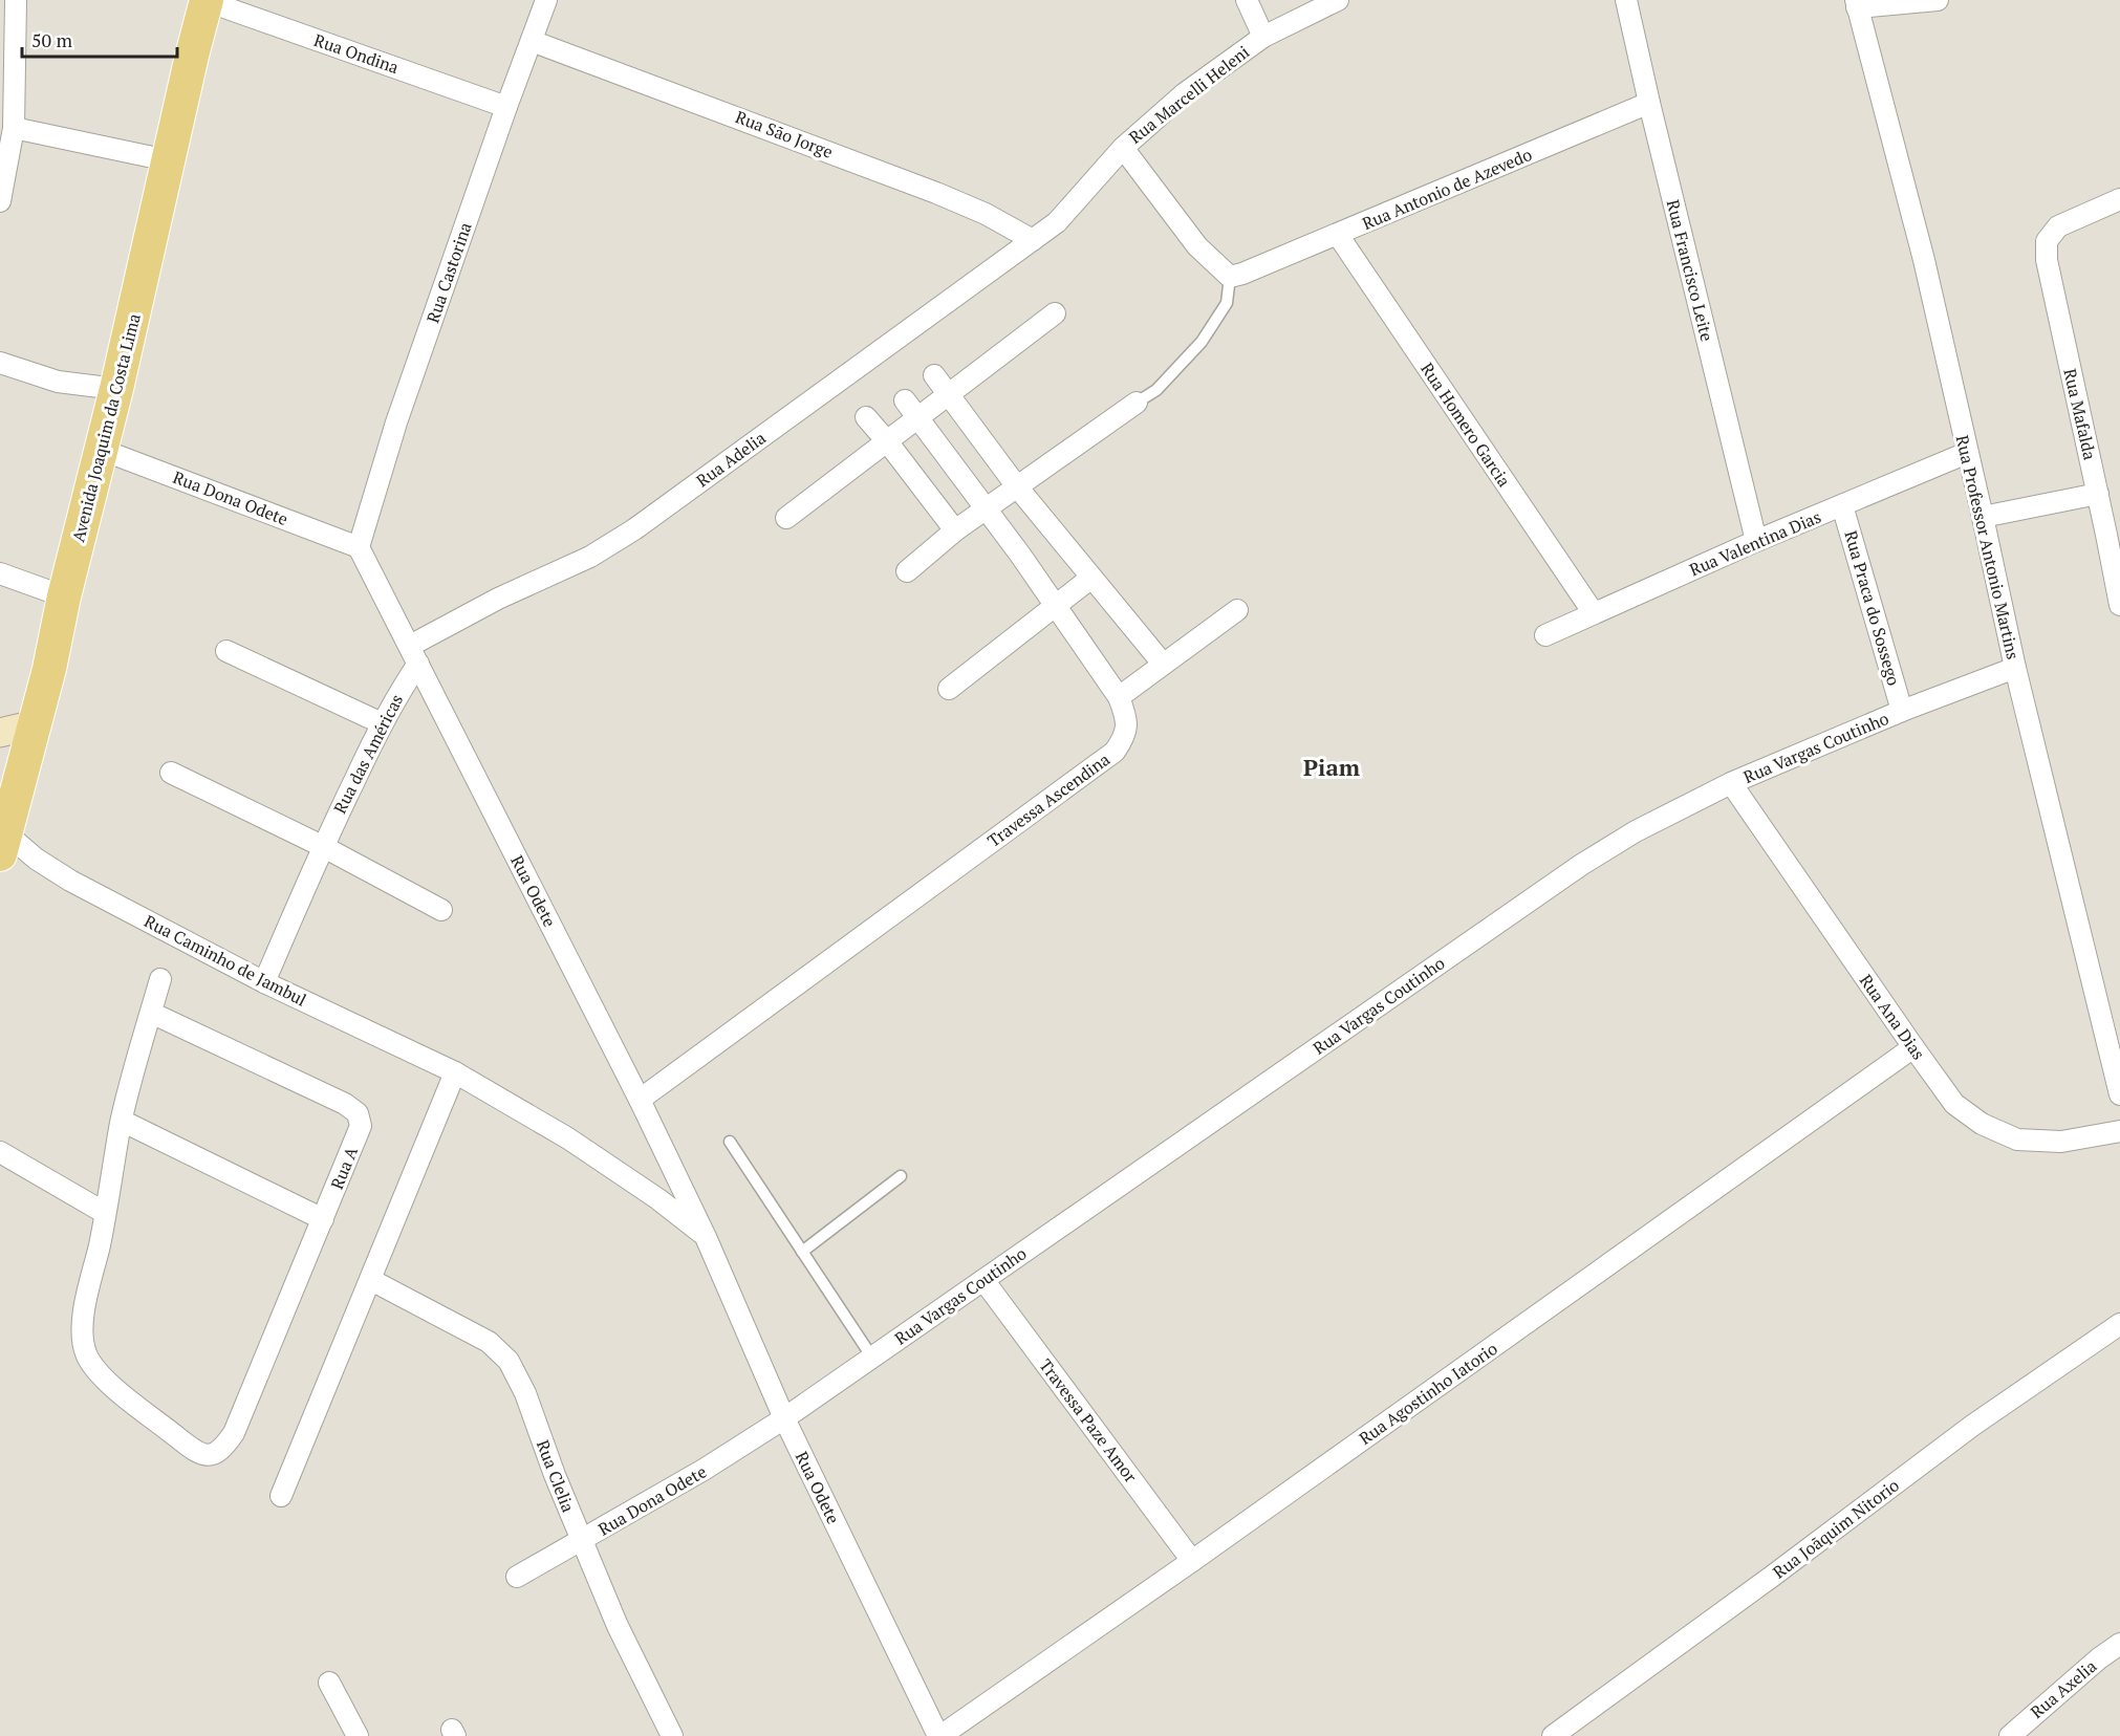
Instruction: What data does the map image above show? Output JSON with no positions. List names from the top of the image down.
{
  "streets": {
    "main road": ["Avenida Joaquim da Costa Lima"],
    "street": [
      "Rua Ondina",
      "Rua Marcelli Heleni",
      "Rua São Jorge",
      "Rua Antonio de Azevedo",
      "Rua Francisco Leite",
      "Rua Castorina",
      "Rua Mafalda",
      "Rua Homero Garcia",
      "Rua Adelia",
      "Rua Dona Odete",
      "Rua Valentina Dias",
      "Rua Professor Antonio Martins",
      "Rua Praca do Sossego",
      "Rua Vargas Coutinho",
      "Rua das Américas",
      "Travessa Ascendina",
      "Rua Odete",
      "Rua Caminho de Jambul",
      "Rua Ana Dias",
      "Rua A",
      "Rua Agostinho Iatorio",
      "Travessa Paze Amor",
      "Rua Clelia",
      "Rua Joãquim Nitorio",
      "Rua Axelia"
    ]
  },
  "crossings": [
    ["Rua Ondina", "Rua Castorina"],
    ["Rua Ondina", "Avenida Joaquim da Costa Lima"],
    ["Rua Marcelli Heleni", "Rua São Jorge"],
    ["Rua Marcelli Heleni", "Rua Adelia"],
    ["Rua São Jorge", "Rua Castorina"],
    ["Rua São Jorge", "Rua Adelia"],
    ["Rua Antonio de Azevedo", "Rua Francisco Leite"],
    ["Rua Antonio de Azevedo", "Rua Homero Garcia"],
    ["Rua Francisco Leite", "Rua Valentina Dias"],
    ["Rua Castorina", "Rua Dona Odete"],
    ["Rua Castorina", "Rua Odete"],
    ["Rua Homero Garcia", "Rua Valentina Dias"],
    ["Avenida Joaquim da Costa Lima", "Rua Dona Odete"],
    ["Avenida Joaquim da Costa Lima", "Rua Caminho de Jambul"],
    ["Rua Adelia", "Rua das Américas"],
    ["Rua Adelia", "Rua Odete"],
    ["Rua Dona Odete", "Rua Vargas Coutinho"],
    ["Rua Dona Odete", "Rua Odete"],
    ["Rua Dona Odete", "Rua Clelia"],
    ["Rua Valentina Dias", "Rua Professor Antonio Martins"],
    ["Rua Valentina Dias", "Rua Praca do Sossego"],
    ["Rua Professor Antonio Martins", "Rua Vargas Coutinho"],
    ["Rua Praca do Sossego", "Rua Vargas Coutinho"],
    ["Rua Vargas Coutinho", "Rua Odete"],
    ["Rua Vargas Coutinho", "Rua Ana Dias"],
    ["Rua Vargas Coutinho", "Travessa Paze Amor"],
    ["Rua das Américas", "Rua Odete"],
    ["Rua das Américas", "Rua Caminho de Jambul"],
    ["Travessa Ascendina", "Rua Odete"],
    ["Rua Odete", "Rua Caminho de Jambul"],
    ["Rua Odete", "Rua Agostinho Iatorio"],
    ["Rua Ana Dias", "Rua Agostinho Iatorio"],
    ["Rua Agostinho Iatorio", "Travessa Paze Amor"]
  ],
  "districts": ["Piam"],
  "scale_bar": "50 m"
}
